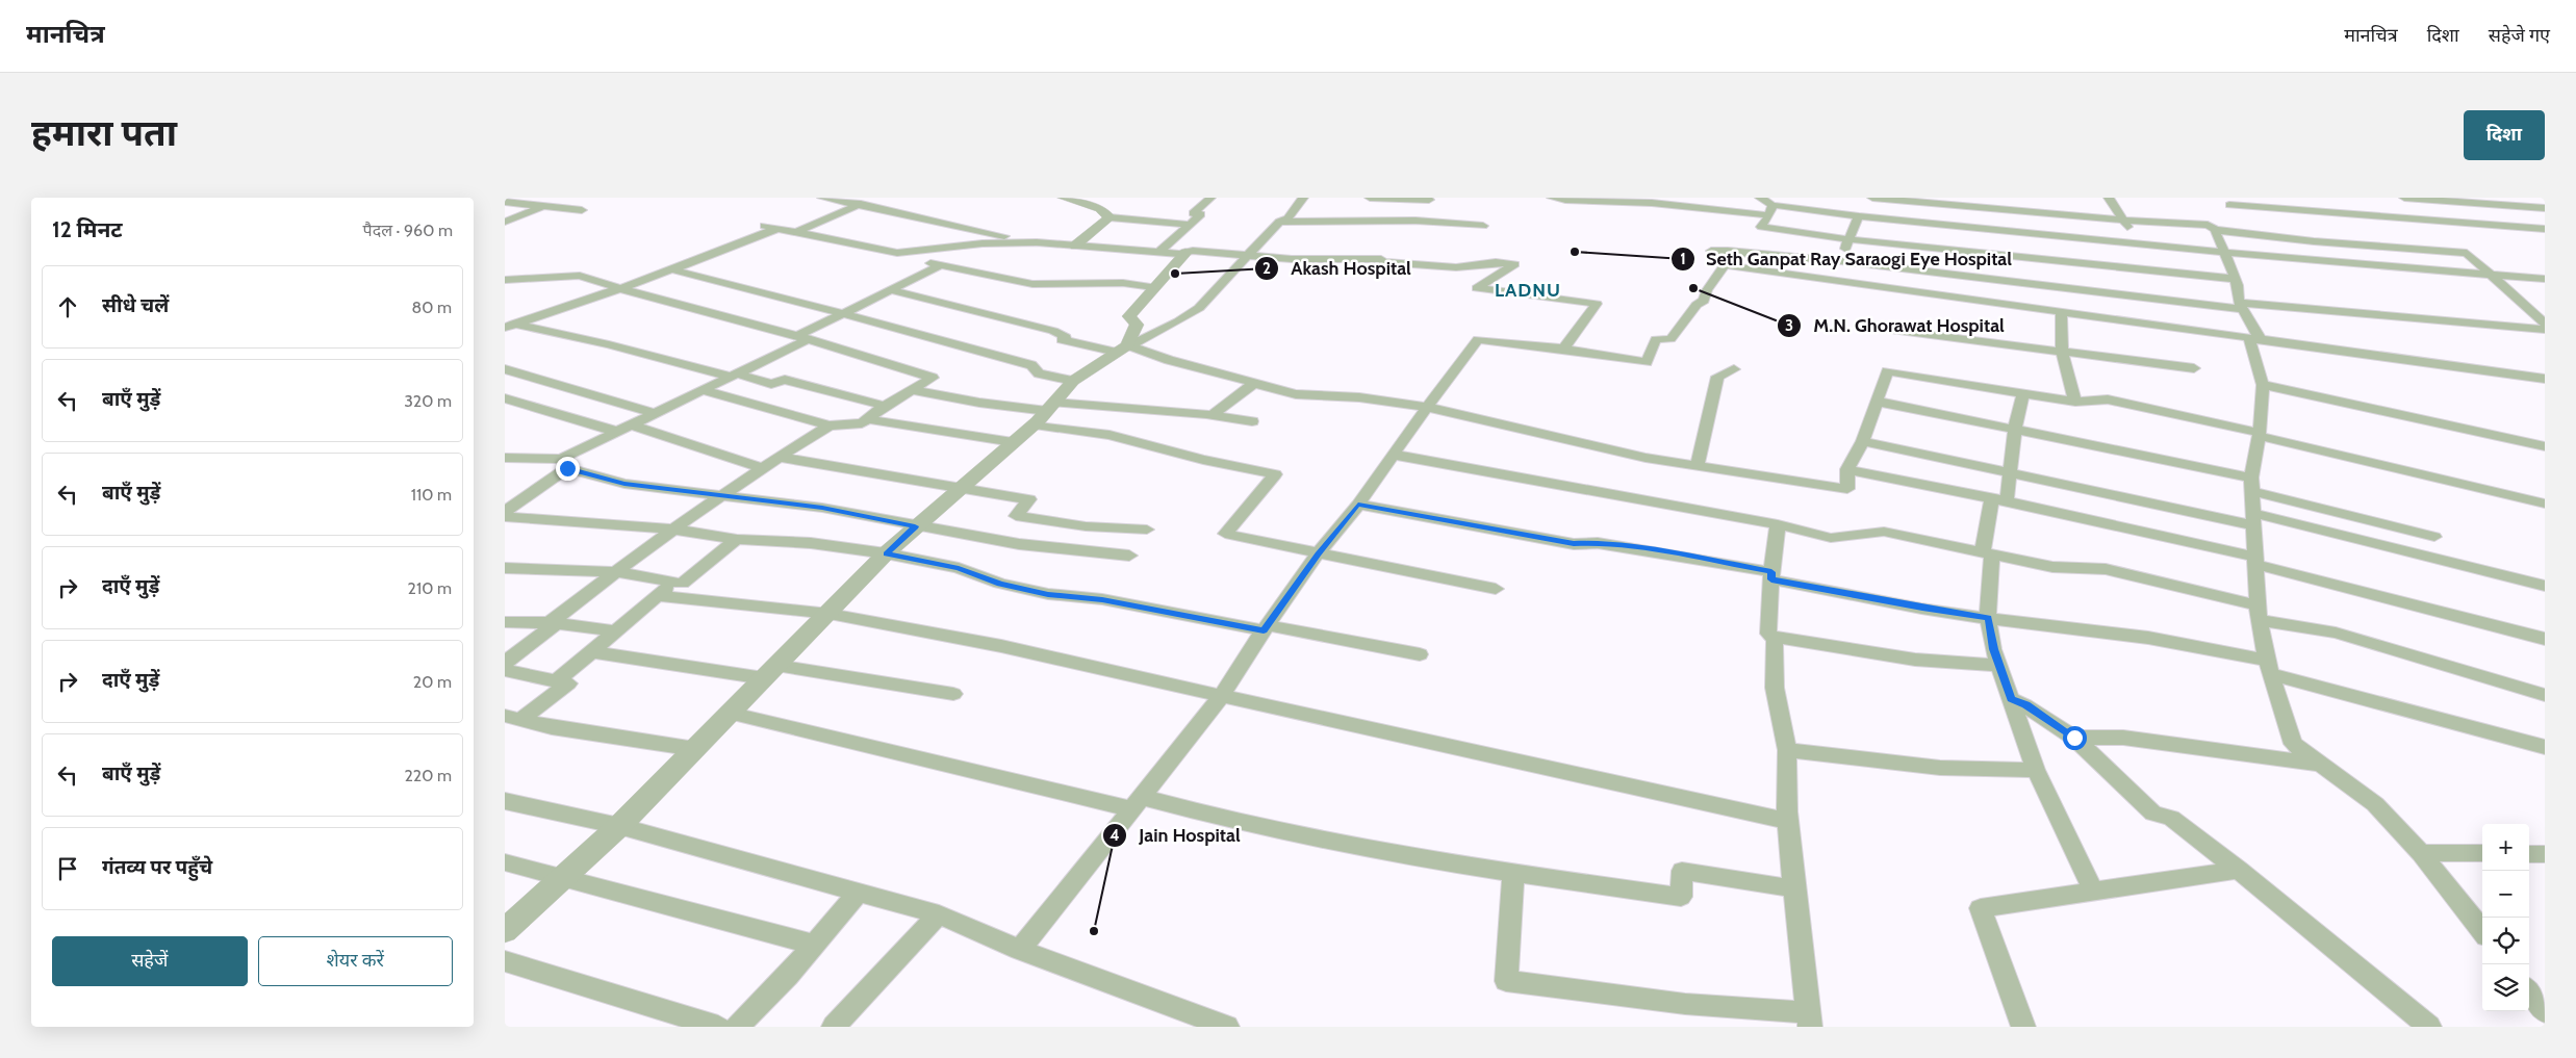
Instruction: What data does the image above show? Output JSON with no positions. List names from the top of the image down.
{
  "districts": ["LADNU"],
  "places": [
    "Seth Ganpat Ray Saraogi Eye Hospital",
    "Akash Hospital",
    "M.N. Ghorawat Hospital",
    "Jain Hospital"
  ],
  "page": {
    "header": "मानचित्र",
    "nav": ["मानचित्र", "दिशा", "सहेजे गए"],
    "title": "हमारा पता",
    "buttons": [
      "दिशा",
      ["सहेजें", "शेयर करें"]
    ],
    "heading": ["12 मिनट", "पैदल · 960 m"],
    "list": [
      ["सीधे चलें", "80 m"],
      ["बाएँ मुड़ें", "320 m"],
      ["बाएँ मुड़ें", "110 m"],
      ["दाएँ मुड़ें", "210 m"],
      ["दाएँ मुड़ें", "20 m"],
      ["बाएँ मुड़ें", "220 m"],
      "गंतव्य पर पहुँचे"
    ],
    "map_buttons": ["+", "−"]
  }
}
